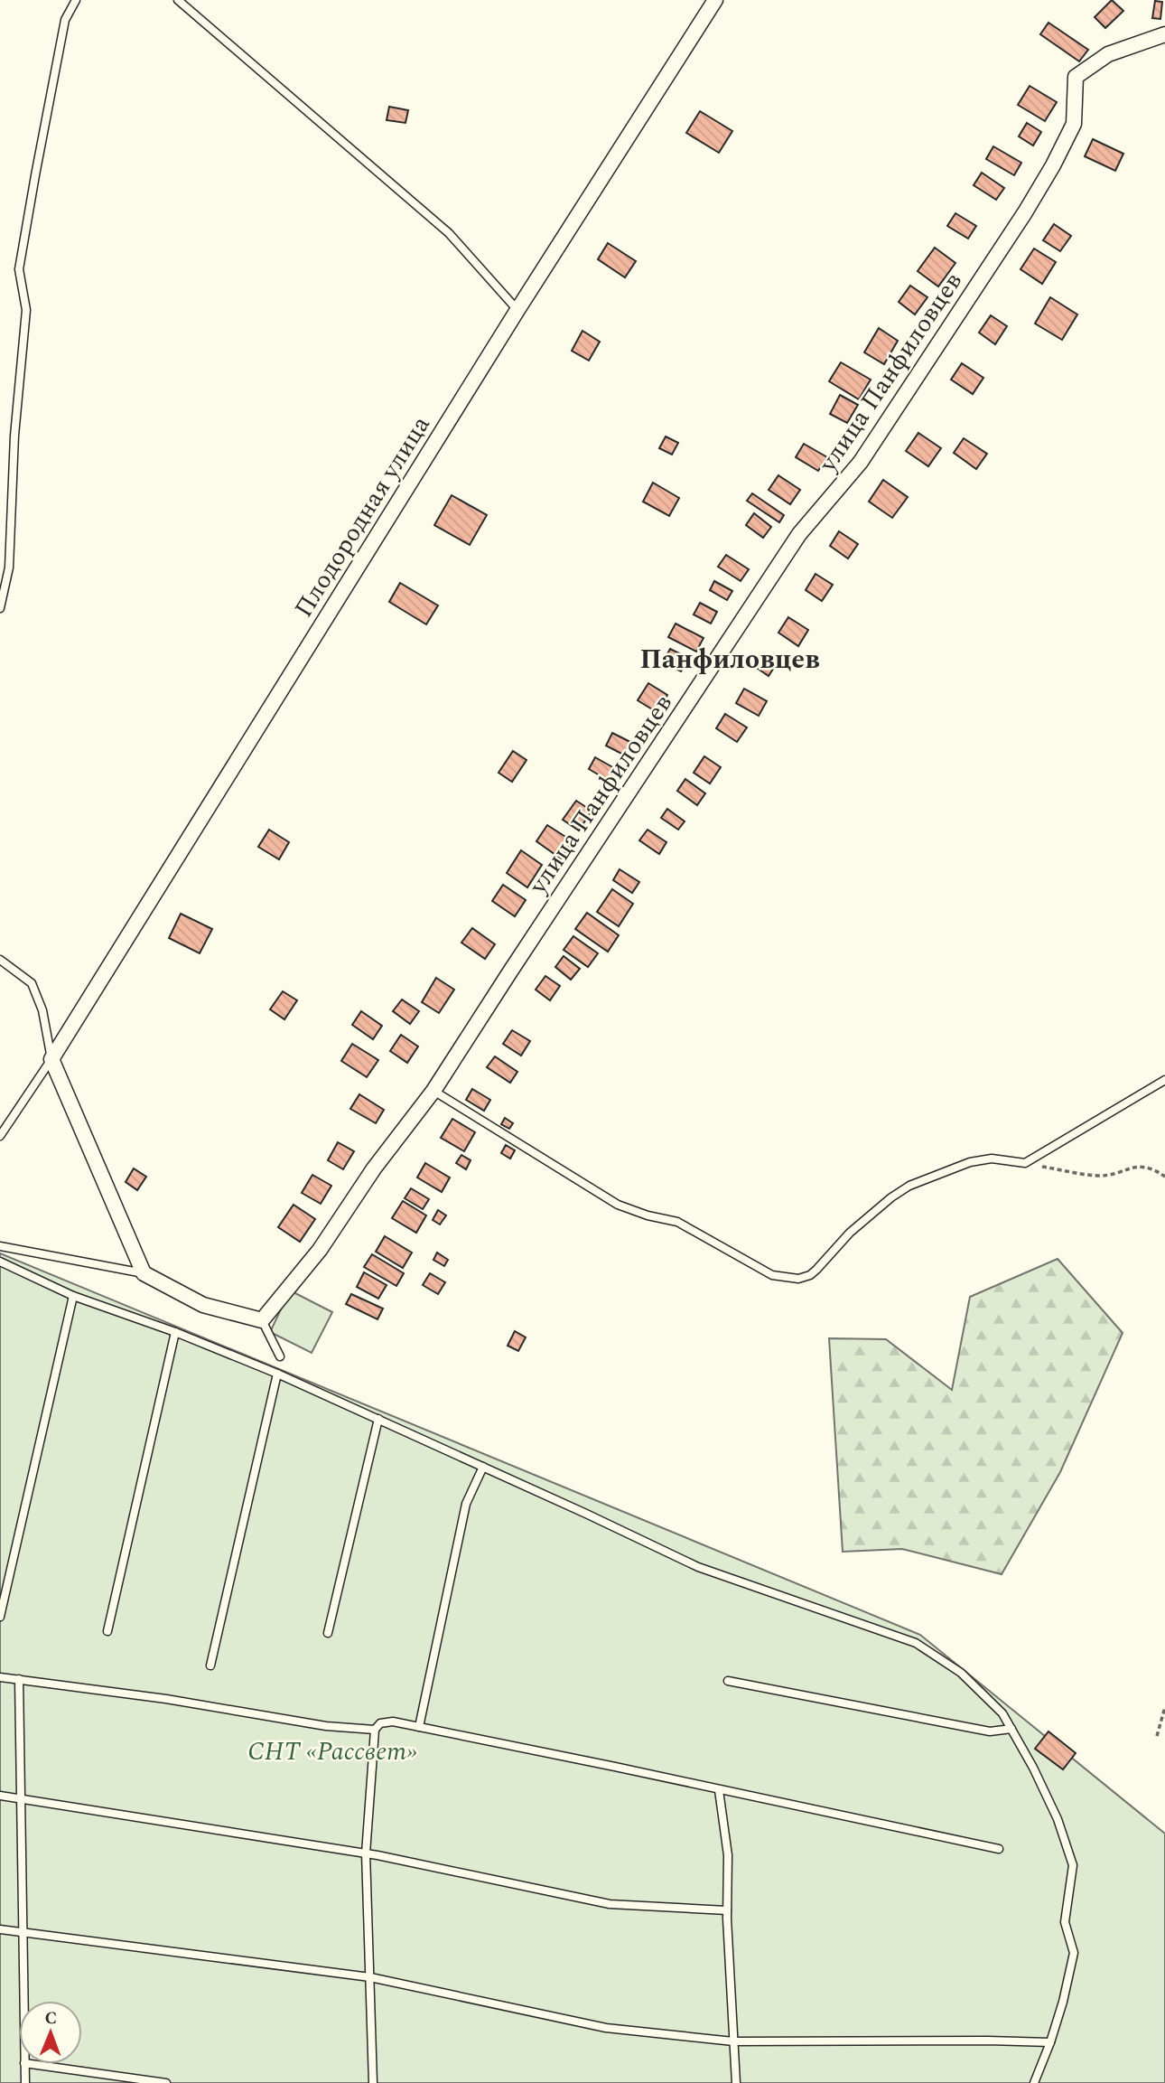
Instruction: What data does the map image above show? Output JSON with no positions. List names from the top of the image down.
{
  "streets": {
    "street": ["улица Панфиловцев", "Плодородная улица"]
  },
  "districts": ["Панфиловцев"],
  "parks": ["СНТ «Рассвет»"],
  "north": "top"
}
